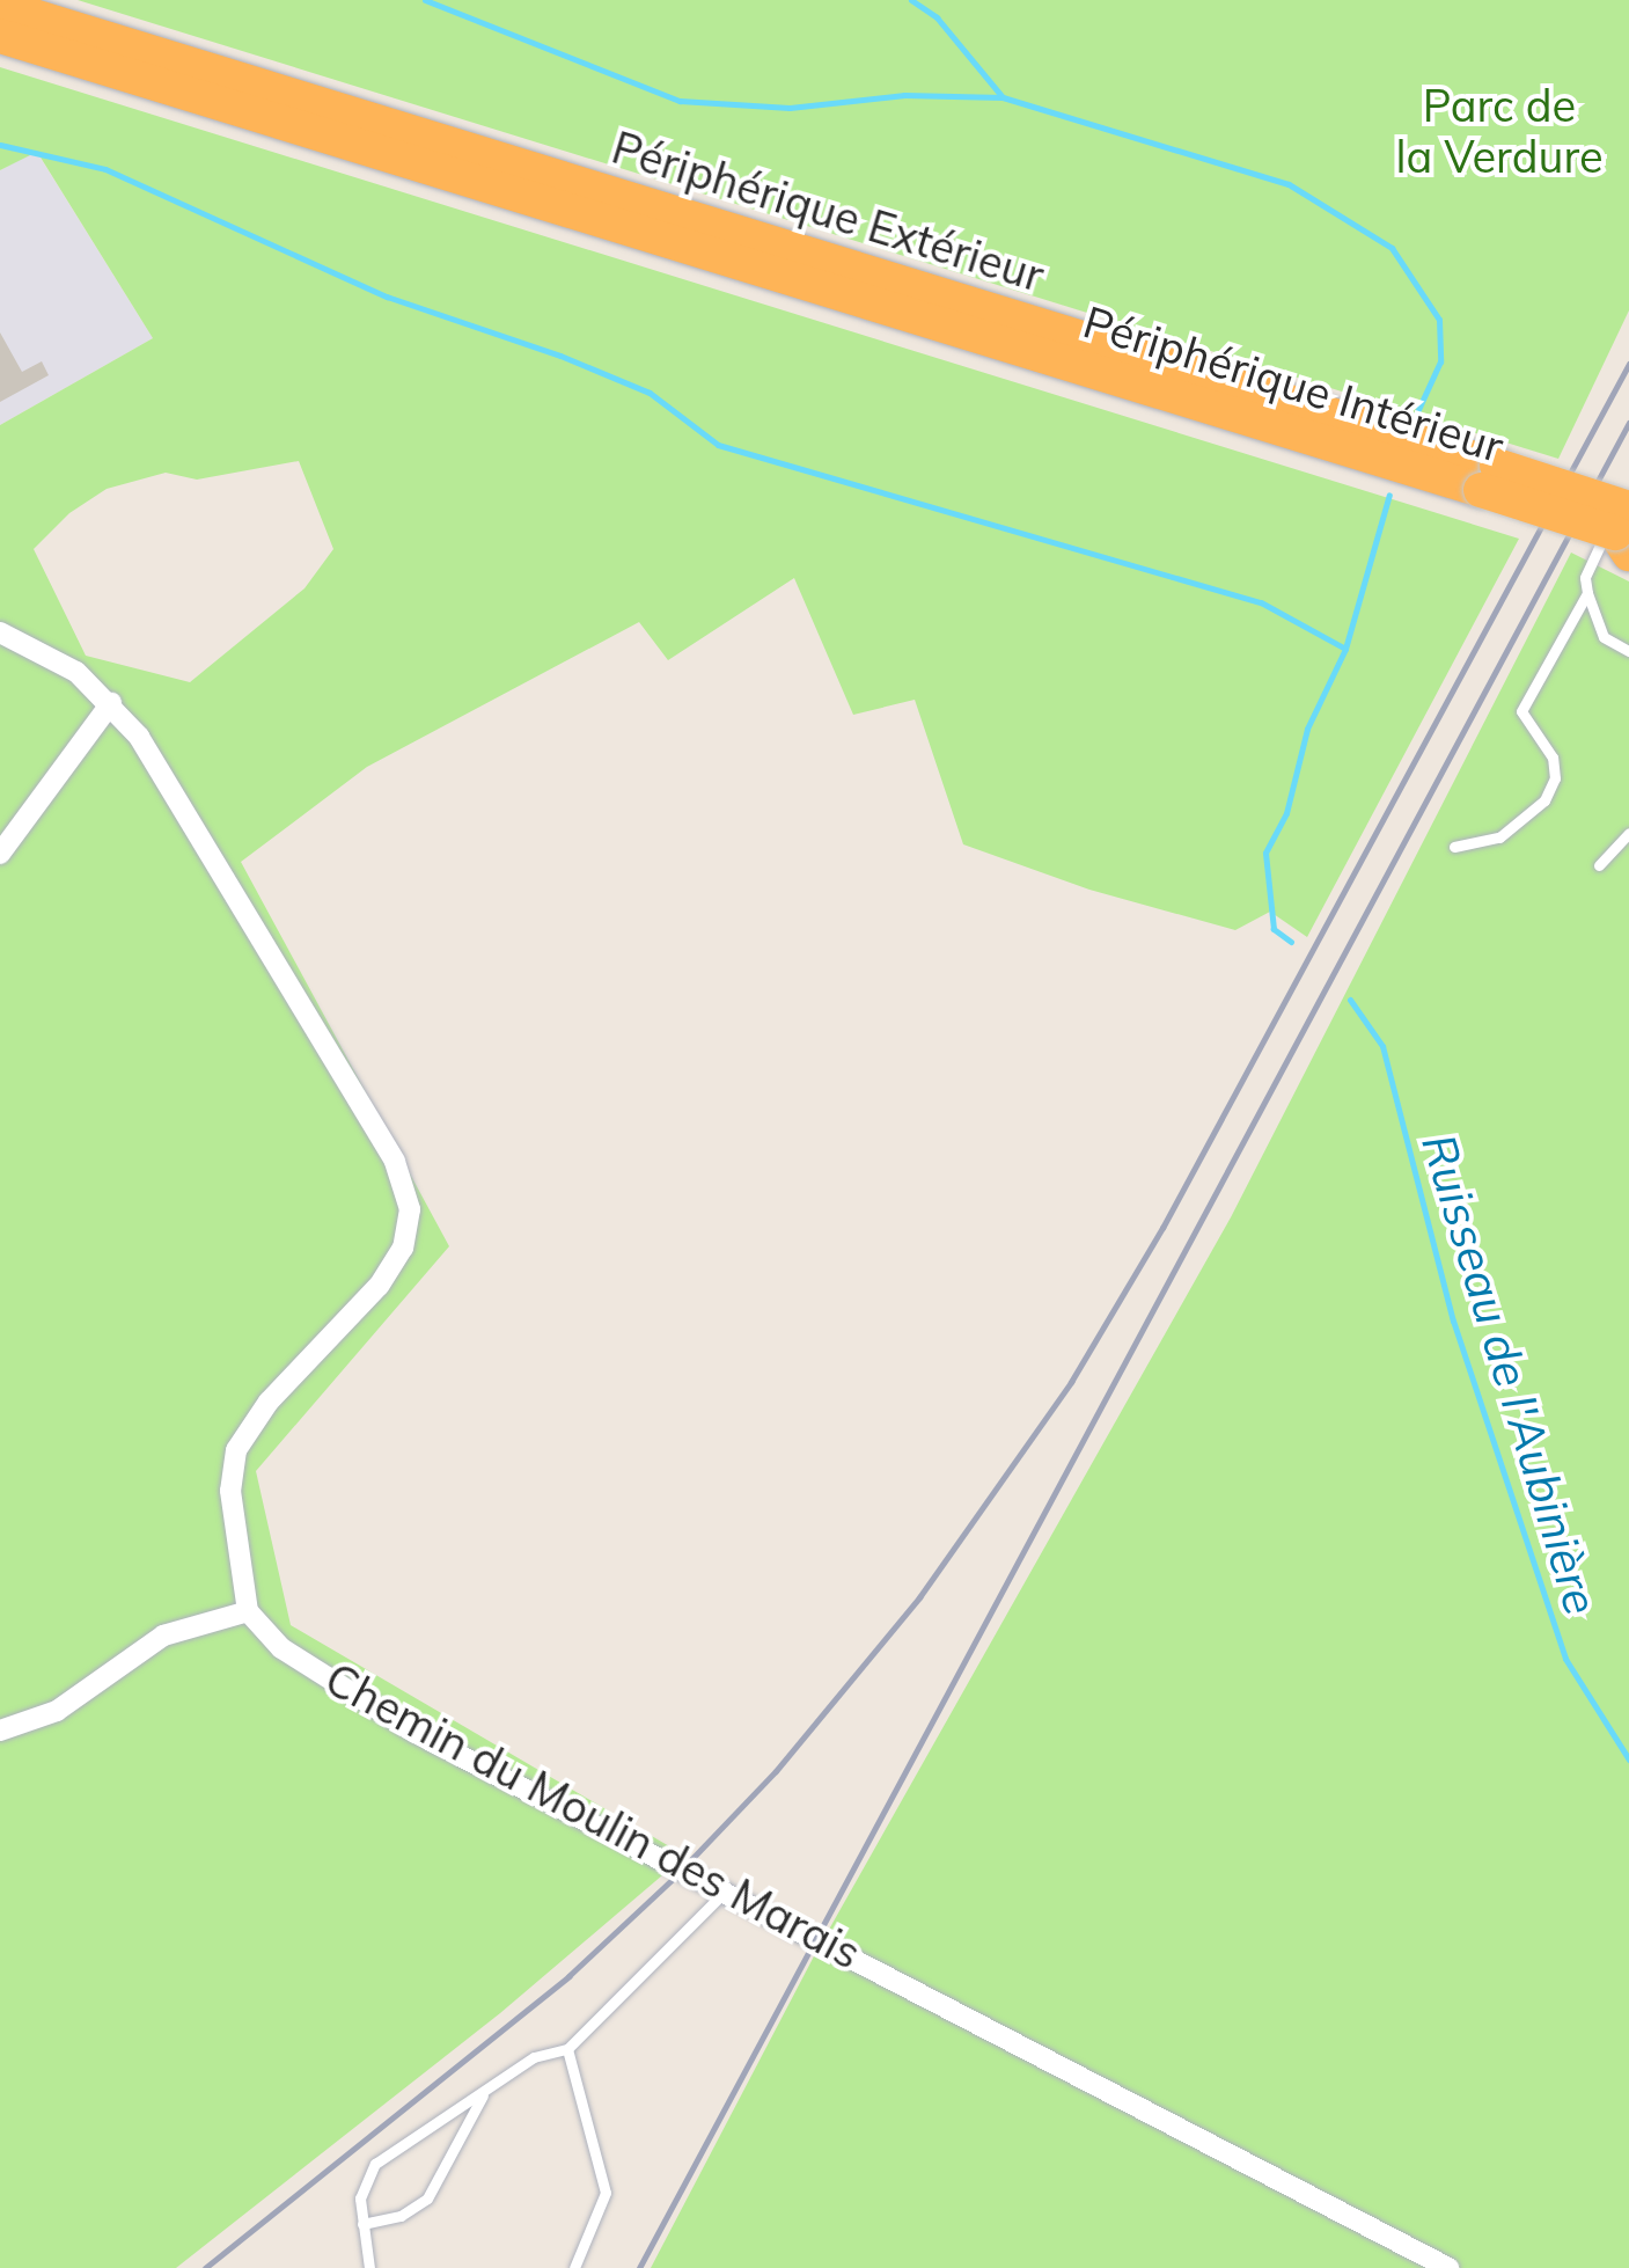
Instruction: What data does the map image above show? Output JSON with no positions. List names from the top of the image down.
{
  "streets": {
    "highway": ["Périphérique Extérieur", "Périphérique Intérieur"],
    "street": ["Chemin du Moulin des Marais"]
  },
  "crossings": [
    ["Périphérique Extérieur", "Périphérique Intérieur"]
  ],
  "water": ["Ruisseau de l'Aubinière"],
  "parks": ["Parc de la Verdure"]
}
